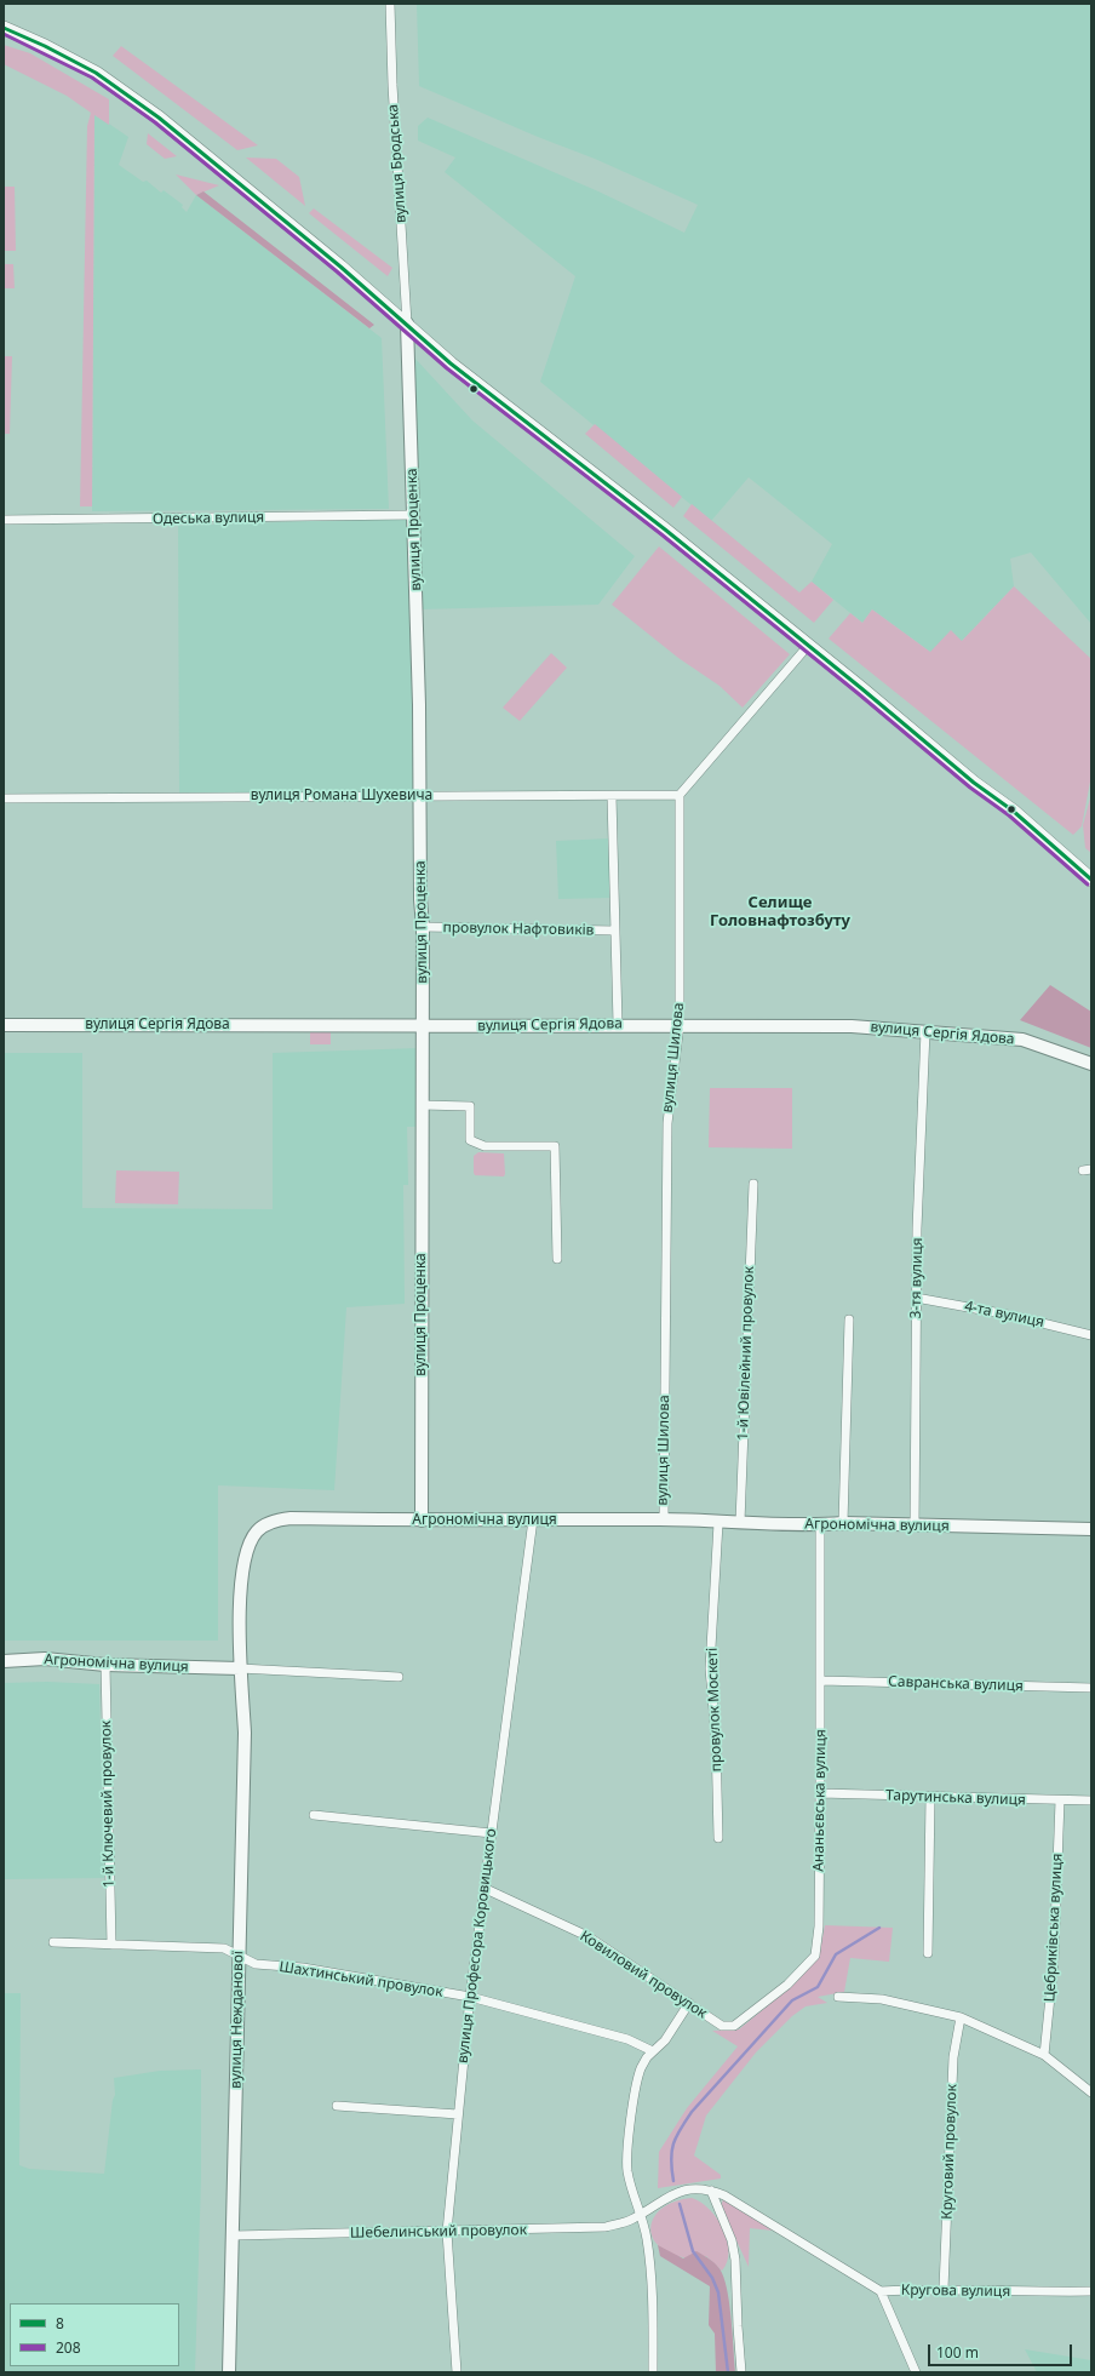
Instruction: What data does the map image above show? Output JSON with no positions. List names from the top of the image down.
{
  "streets": {
    "street": [
      "вулиця Бродська",
      "Одеська вулиця",
      "вулиця Проценка",
      "вулиця Романа Шухевича",
      "провулок Нафтовиків",
      "вулиця Сергія Ядова",
      "вулиця Шилова",
      "3-тя вулиця",
      "4-та вулиця",
      "1-й Ювілейний провулок",
      "Агрономічна вулиця",
      "Савранська вулиця",
      "провулок Москеті",
      "Тарутинська вулиця",
      "Ананьєвська вулиця",
      "1-й Ключевий провулок",
      "Цебриківська вулиця",
      "вулиця Професора Коровицького",
      "Ковиловий провулок",
      "Шахтинський провулок",
      "вулиця Нежданової",
      "Круговий провулок",
      "Шебелинський провулок",
      "Кругова вулиця"
    ]
  },
  "crossings": [
    ["вулиця Бродська", "вулиця Проценка"],
    ["Одеська вулиця", "вулиця Проценка"],
    ["вулиця Проценка", "вулиця Романа Шухевича"],
    ["вулиця Проценка", "провулок Нафтовиків"],
    ["вулиця Проценка", "вулиця Сергія Ядова"],
    ["вулиця Проценка", "Агрономічна вулиця"],
    ["вулиця Романа Шухевича", "провулок Нафтовиків"],
    ["вулиця Романа Шухевича", "вулиця Шилова"],
    ["провулок Нафтовиків", "вулиця Сергія Ядова"],
    ["вулиця Сергія Ядова", "вулиця Шилова"],
    ["вулиця Сергія Ядова", "3-тя вулиця"],
    ["вулиця Шилова", "Агрономічна вулиця"],
    ["3-тя вулиця", "4-та вулиця"],
    ["3-тя вулиця", "Агрономічна вулиця"],
    ["1-й Ювілейний провулок", "Агрономічна вулиця"],
    ["Агрономічна вулиця", "провулок Москеті"],
    ["Агрономічна вулиця", "Ананьєвська вулиця"],
    ["Агрономічна вулиця", "1-й Ключевий провулок"],
    ["Агрономічна вулиця", "вулиця Професора Коровицького"],
    ["Агрономічна вулиця", "вулиця Нежданової"],
    ["Савранська вулиця", "Ананьєвська вулиця"],
    ["Тарутинська вулиця", "Ананьєвська вулиця"],
    ["Тарутинська вулиця", "Цебриківська вулиця"],
    ["Ананьєвська вулиця", "Ковиловий провулок"],
    ["1-й Ключевий провулок", "Шахтинський провулок"],
    ["вулиця Професора Коровицького", "Ковиловий провулок"],
    ["вулиця Професора Коровицького", "Шахтинський провулок"],
    ["вулиця Професора Коровицького", "Шебелинський провулок"],
    ["Шахтинський провулок", "вулиця Нежданової"],
    ["вулиця Нежданової", "Шебелинський провулок"],
    ["Круговий провулок", "Кругова вулиця"],
    ["Шебелинський провулок", "Кругова вулиця"]
  ],
  "districts": ["Селище Головнафтозбуту"],
  "lines": ["transit line 8", "transit line 208"],
  "legend": ["8", "208"],
  "scale_bar": "100 m"
}
